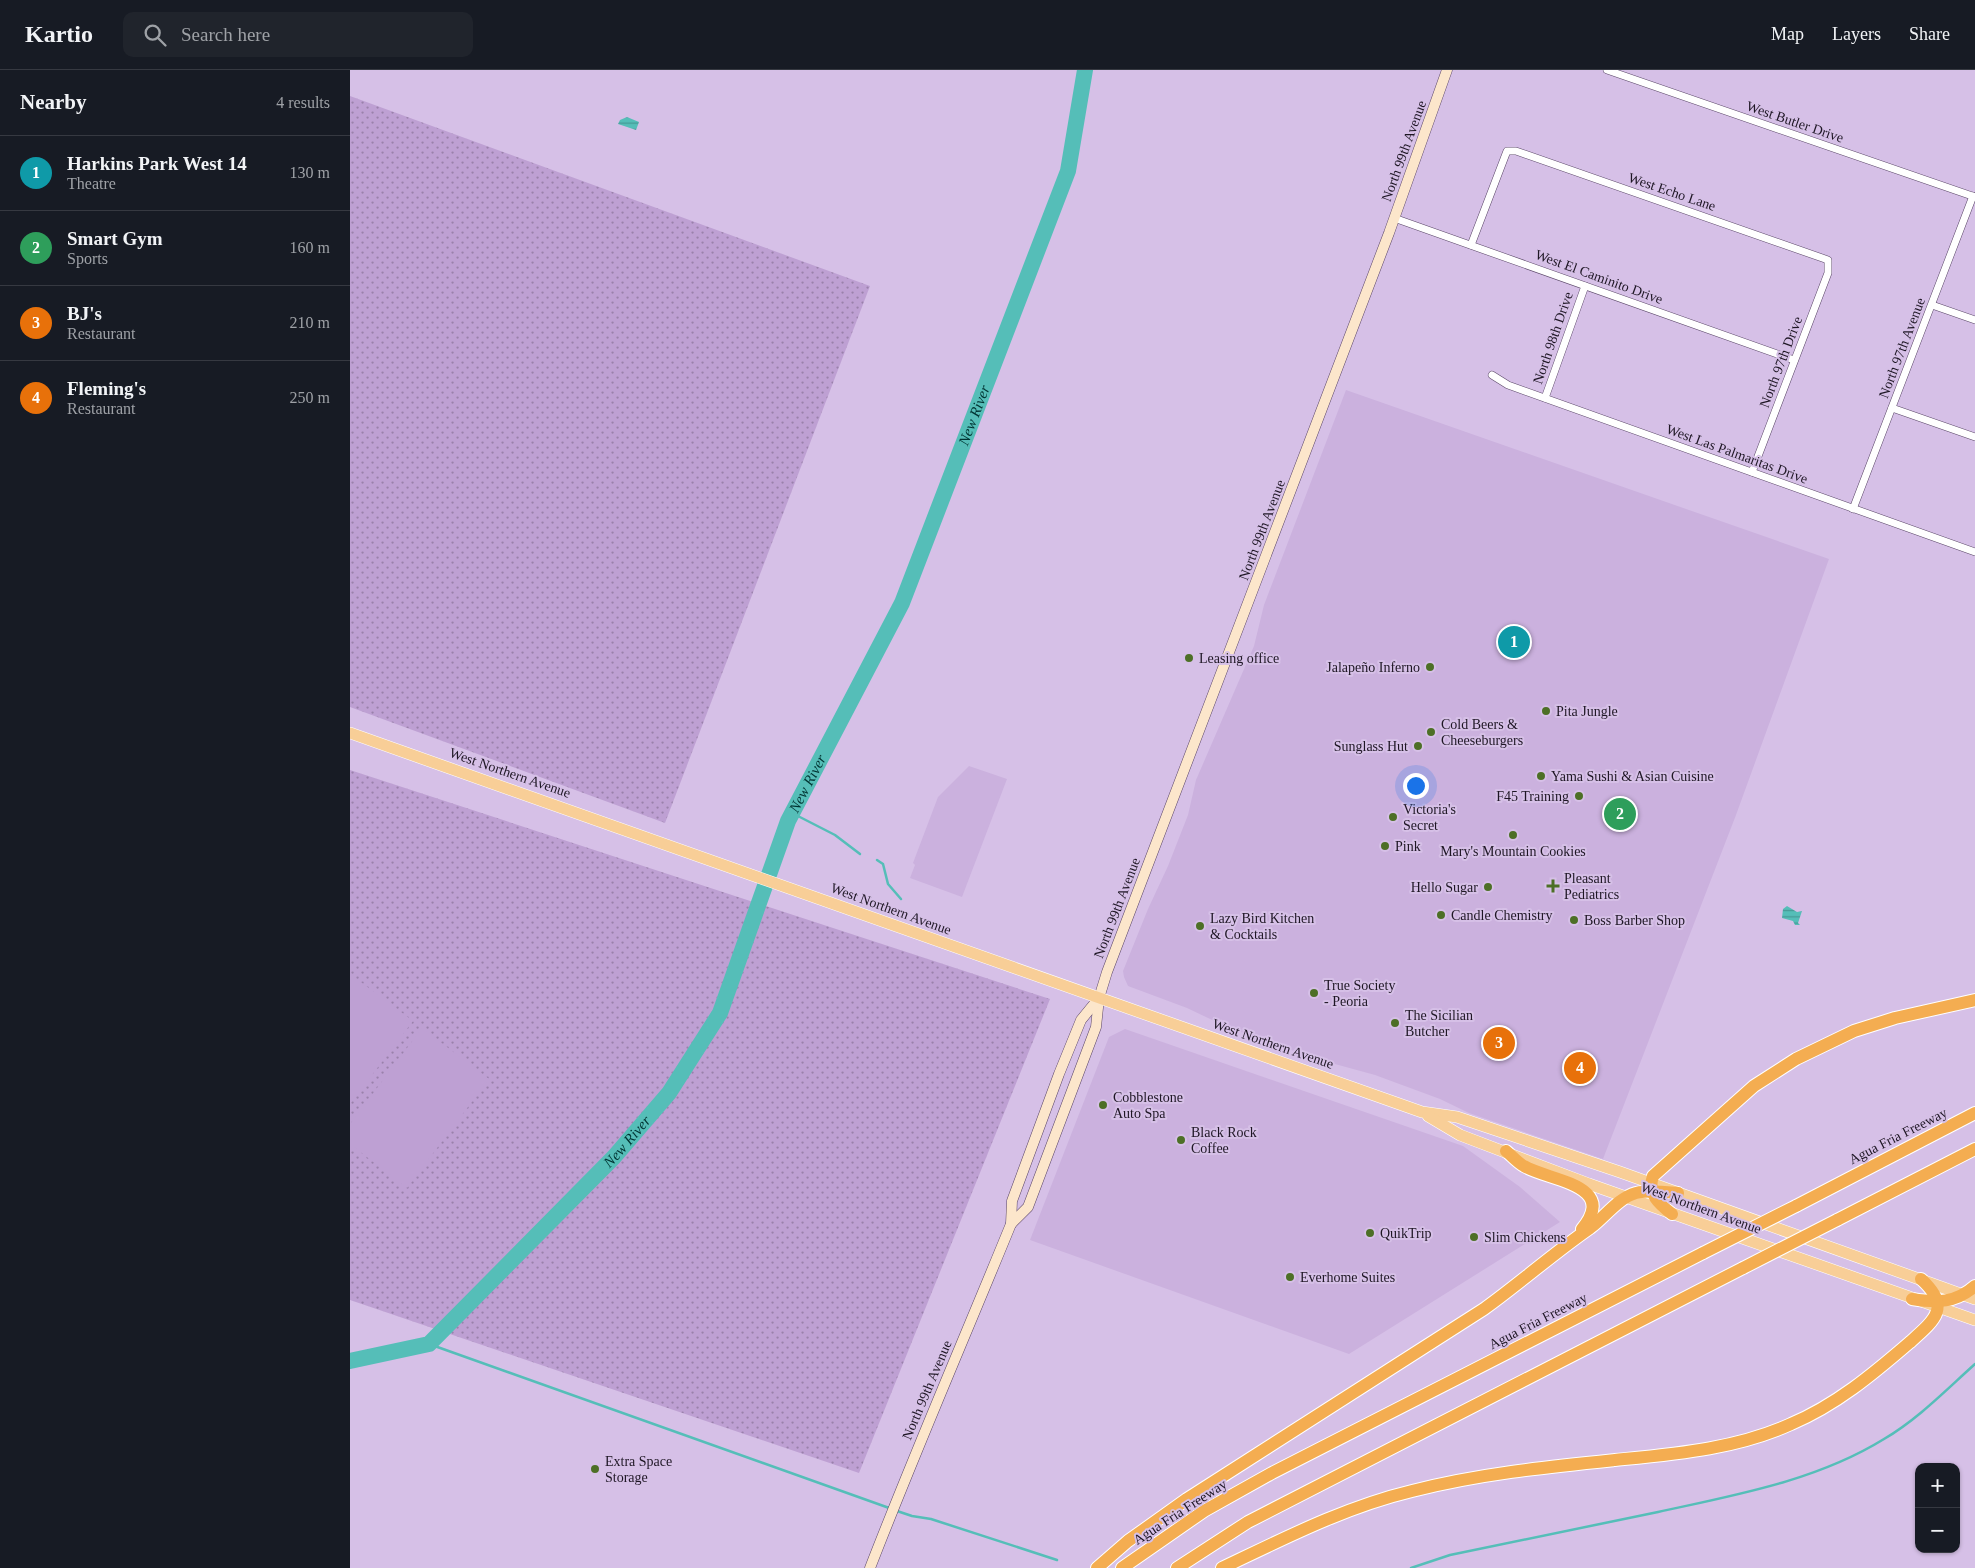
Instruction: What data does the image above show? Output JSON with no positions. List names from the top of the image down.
{
  "streets": {
    "highway": ["Agua Fria Freeway"],
    "main road": ["North 99th Avenue", "West Northern Avenue"],
    "street": [
      "West Butler Drive",
      "West Echo Lane",
      "West El Caminito Drive",
      "North 98th Drive",
      "North 97th Avenue",
      "North 97th Drive",
      "West Las Palmaritas Drive"
    ]
  },
  "crossings": [
    ["West Butler Drive", "North 97th Avenue"],
    ["North 99th Avenue", "West El Caminito Drive"],
    ["North 99th Avenue", "West Northern Avenue"],
    ["West Echo Lane", "West El Caminito Drive"],
    ["West Echo Lane", "North 97th Drive"],
    ["West El Caminito Drive", "North 98th Drive"],
    ["West El Caminito Drive", "North 97th Drive"],
    ["North 98th Drive", "West Las Palmaritas Drive"],
    ["North 97th Avenue", "West Las Palmaritas Drive"],
    ["North 97th Drive", "West Las Palmaritas Drive"]
  ],
  "water": ["New River"],
  "places": {
    "other": [
      "Leasing office",
      "Jalapeño Inferno",
      "Pita Jungle",
      "Cold Beers & Cheeseburgers",
      "Sunglass Hut",
      "Yama Sushi & Asian Cuisine",
      "F45 Training",
      "Victoria's Secret",
      "Mary's Mountain Cookies",
      "Pink",
      "Hello Sugar",
      "Candle Chemistry",
      "Boss Barber Shop",
      "Lazy Bird Kitchen & Cocktails",
      "True Society - Peoria",
      "The Sicilian Butcher",
      "Cobblestone Auto Spa",
      "Black Rock Coffee",
      "QuikTrip",
      "Slim Chickens",
      "Everhome Suites",
      "Extra Space Storage"
    ],
    "health": ["Pleasant Pediatrics"]
  },
  "page": {
    "header": "Kartio",
    "search": "Search here",
    "nav": ["Map", "Layers", "Share"],
    "heading": ["Nearby", "4 results"],
    "list": [
      {
        "mark": "1",
        "name": "Harkins Park West 14",
        "note": "Theatre",
        "value": "130 m"
      },
      {
        "mark": "2",
        "name": "Smart Gym",
        "note": "Sports",
        "value": "160 m"
      },
      {
        "mark": "3",
        "name": "BJ's",
        "note": "Restaurant",
        "value": "210 m"
      },
      {
        "mark": "4",
        "name": "Fleming's",
        "note": "Restaurant",
        "value": "250 m"
      }
    ],
    "pins": [
      "1",
      "2",
      "3",
      "4"
    ],
    "map_buttons": ["+", "−"]
  }
}
